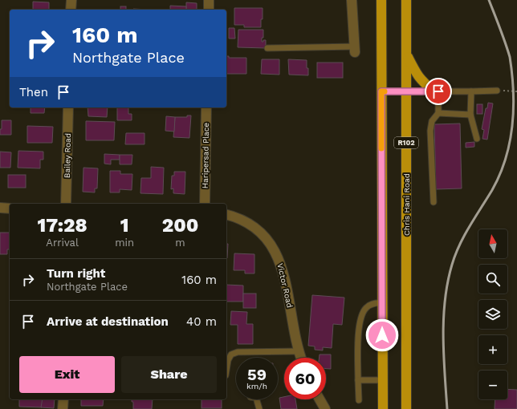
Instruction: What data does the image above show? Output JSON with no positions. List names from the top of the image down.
{
  "streets": {
    "main road": ["R102", "Chris Hani Road"],
    "street": ["Bailey Road", "Haripersad Place", "Victor Road"]
  },
  "north": "top",
  "page": {
    "turn": ["160 m", "Northgate Place"],
    "then": "Then",
    "eta": [
      "17:28",
      "Arrival",
      "1",
      "min",
      "200",
      "m"
    ],
    "map_buttons": ["+", "−"],
    "list": [
      {
        "name": "Turn right",
        "note": "Northgate Place",
        "value": "160 m"
      },
      {
        "name": "Arrive at destination",
        "value": "40 m"
      }
    ],
    "buttons": ["Exit", "Share"],
    "speed": "59 km/h",
    "limit": "60"
  }
}
